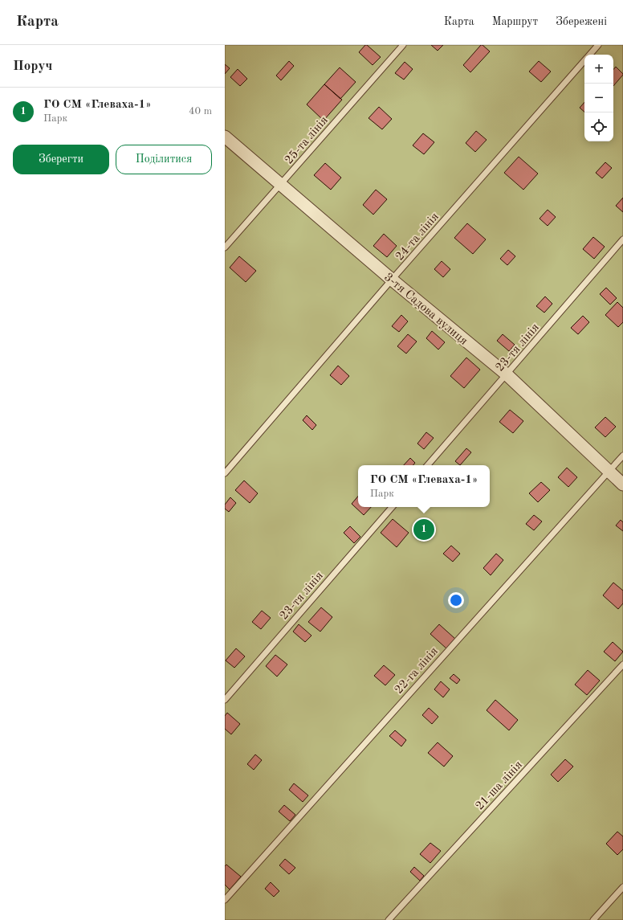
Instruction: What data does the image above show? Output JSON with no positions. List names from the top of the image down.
{
  "streets": {
    "street": ["3-тя Садова вулиця"],
    "lane": [
      "25-та лінія",
      "24-та лінія",
      "23-тя лінія",
      "22-га лінія",
      "21-ша лінія"
    ]
  },
  "crossings": [
    ["25-та лінія", "3-тя Садова вулиця"],
    ["24-та лінія", "3-тя Садова вулиця"],
    ["3-тя Садова вулиця", "23-тя лінія"],
    ["3-тя Садова вулиця", "22-га лінія"]
  ],
  "page": {
    "header": "Карта",
    "nav": ["Карта", "Маршрут", "Збережені"],
    "heading": "Поруч",
    "map_buttons": ["+", "−"],
    "list": [
      {
        "mark": "1",
        "name": "ГО СМ «Глеваха-1»",
        "note": "Парк",
        "value": "40 m"
      }
    ],
    "buttons": ["Зберегти", "Поділитися"],
    "popup": ["ГО СМ «Глеваха-1»", "Парк"],
    "pins": "1"
  }
}
